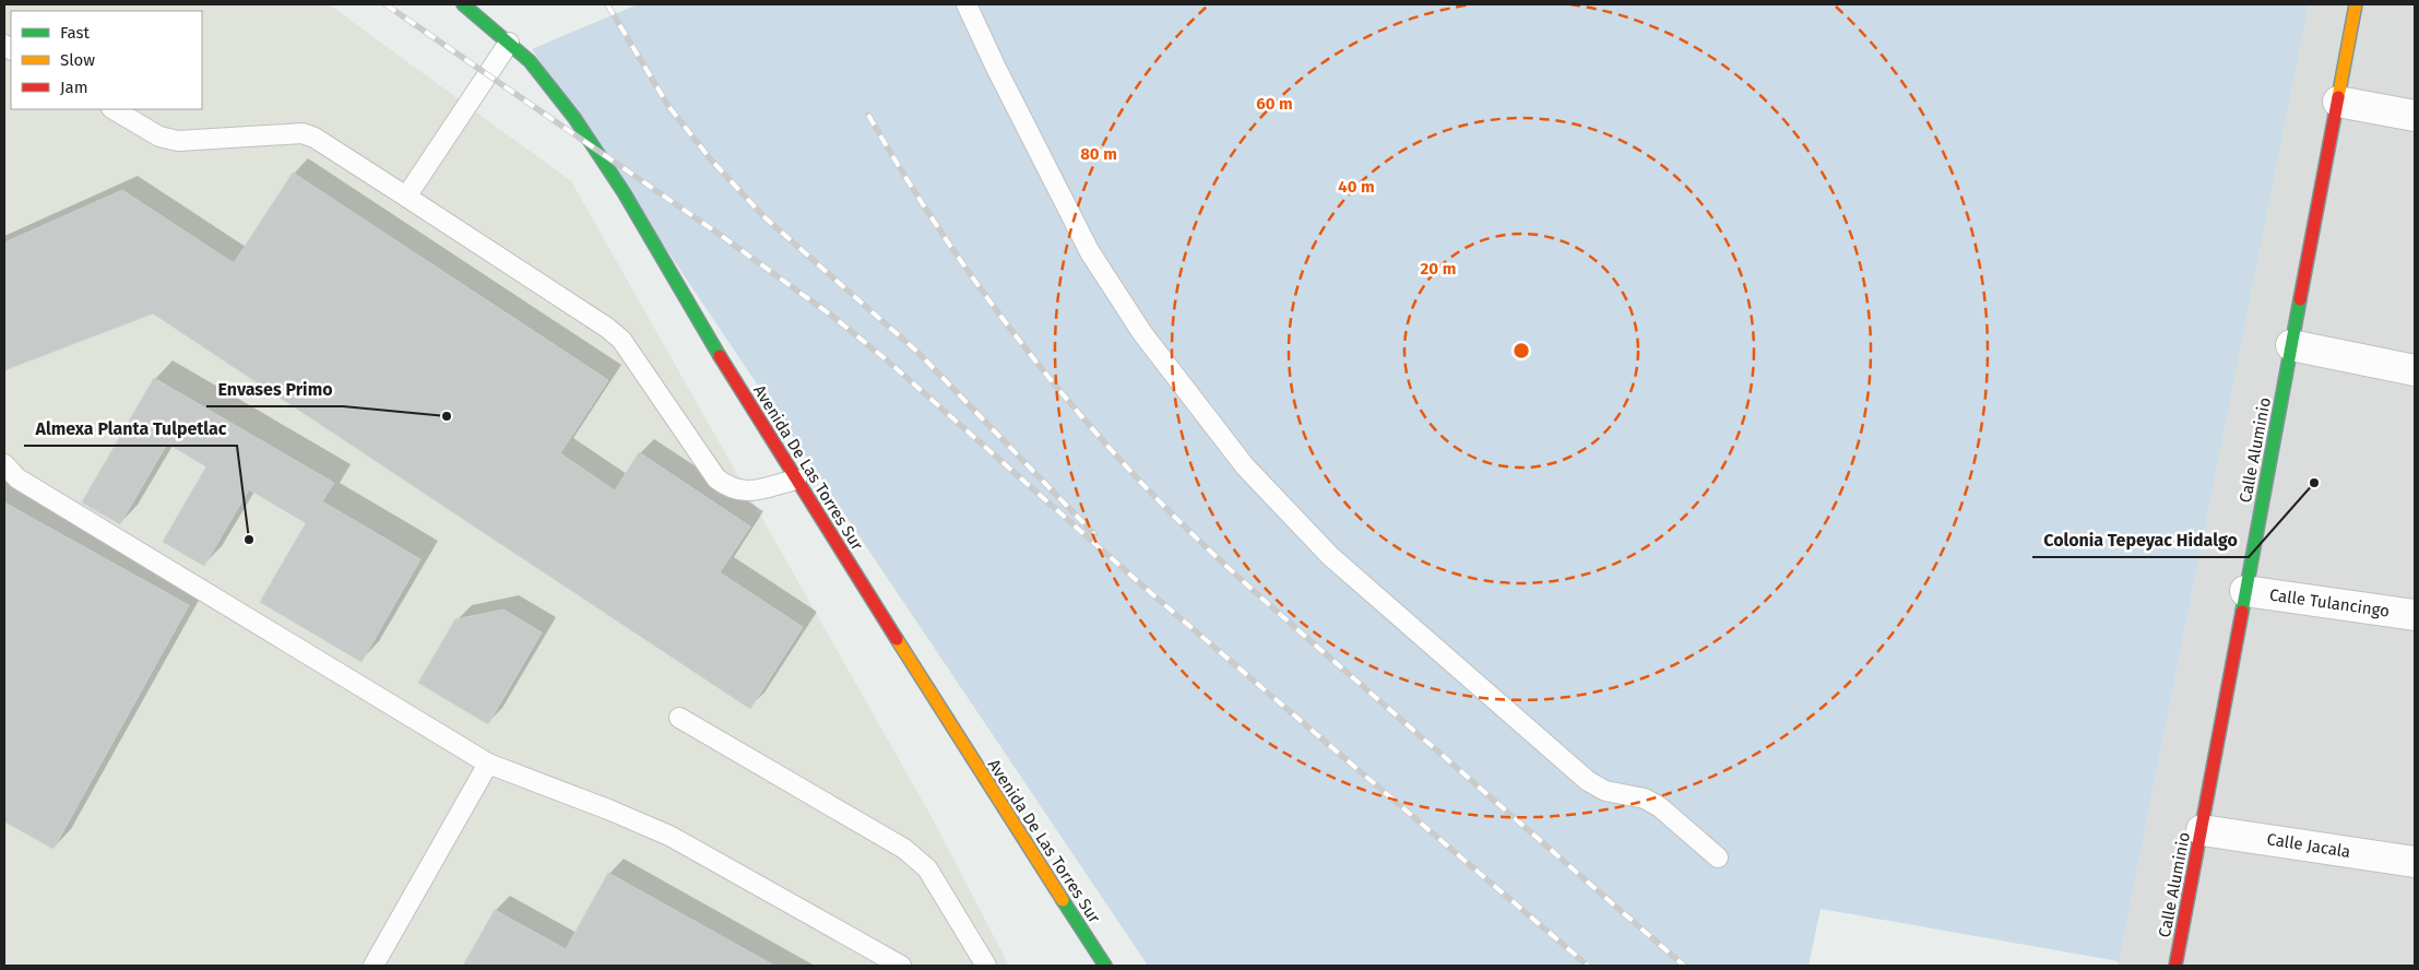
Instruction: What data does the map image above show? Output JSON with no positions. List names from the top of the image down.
{
  "streets": {
    "street": [
      "Calle Aluminio",
      "Avenida De Las Torres Sur",
      "Calle Tulancingo",
      "Calle Jacala"
    ]
  },
  "crossings": [
    ["Calle Aluminio", "Calle Tulancingo"],
    ["Calle Aluminio", "Calle Jacala"]
  ],
  "places": ["Envases Primo", "Colonia Tepeyac Hidalgo", "Almexa Planta Tulpetlac"],
  "legend": ["Fast", "Slow", "Jam"],
  "rings": [
    "60 m",
    "80 m",
    "40 m",
    "20 m"
  ]
}
